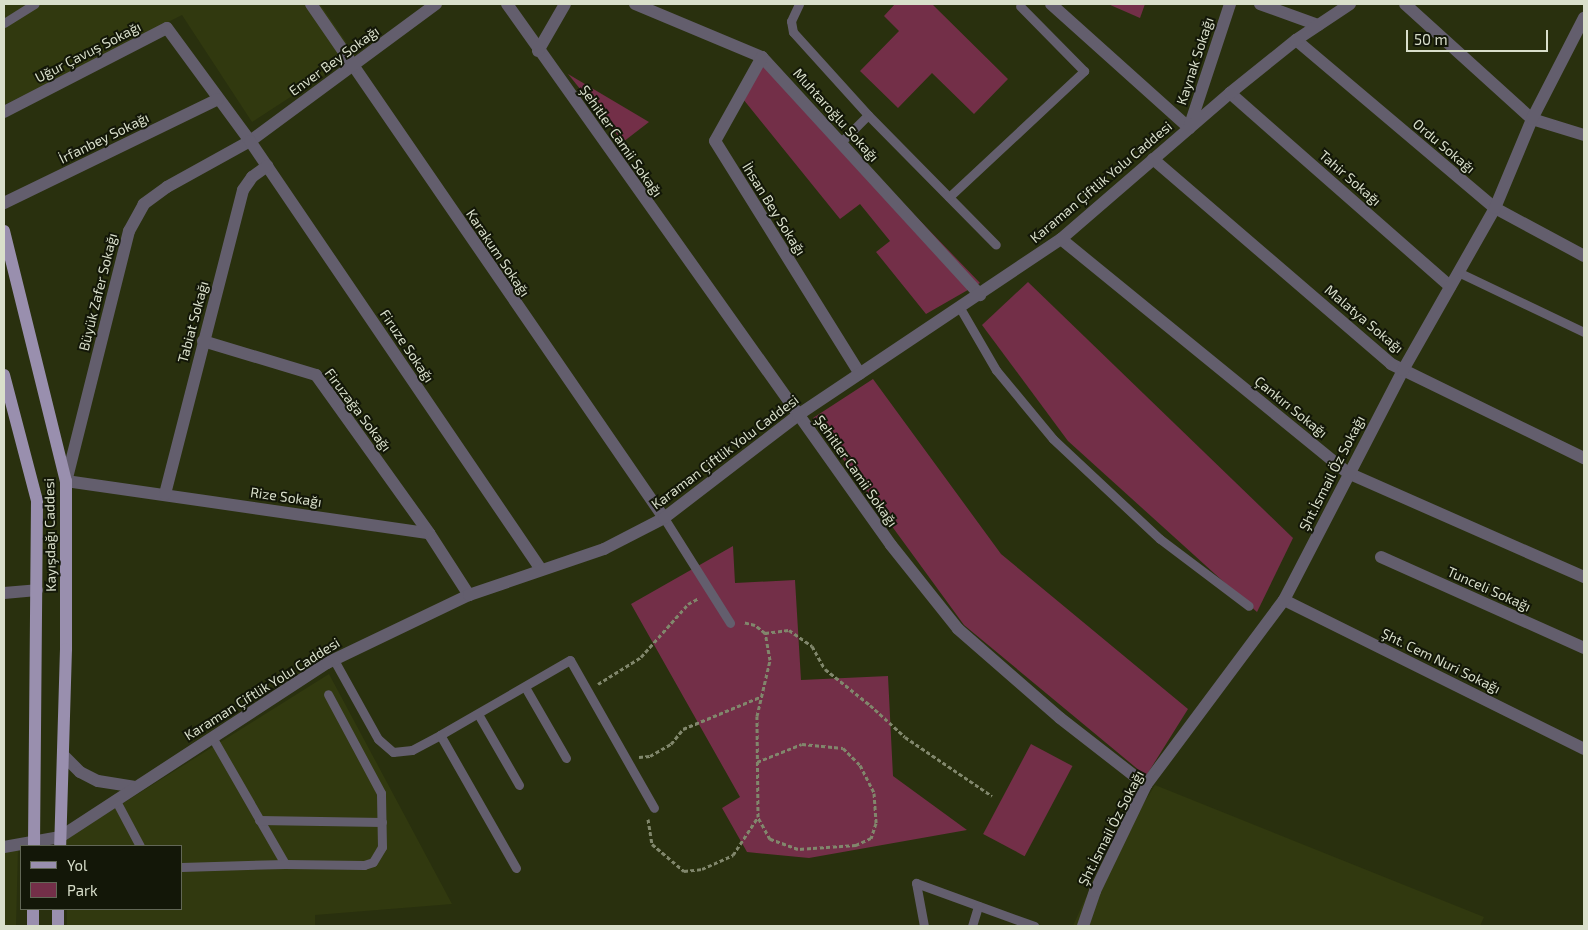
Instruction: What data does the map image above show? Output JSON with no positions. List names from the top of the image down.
{
  "streets": {
    "main road": ["Kayışdağı Caddesi"],
    "street": [
      "Uğur Çavuş Sokağı",
      "Enver Bey Sokağı",
      "Kaynak Sokağı",
      "Muhtaroğlu Sokağı",
      "İrfanbey Sokağı",
      "Şehitler Camii Sokağı",
      "Ordu Sokağı",
      "Tahir Sokağı",
      "Karaman Çiftlik Yolu Caddesi",
      "İhsan Bey Sokağı",
      "Karakum Sokağı",
      "Büyük Zafer Sokağı",
      "Malatya Sokağı",
      "Tabiat Sokağı",
      "Firuze Sokağı",
      "Çankırı Sokağı",
      "Firuzağa Sokağı",
      "Şht.İsmail Öz Sokağı",
      "Rize Sokağı",
      "Tunceli Sokağı",
      "Şht. Cem Nuri Sokağı"
    ]
  },
  "crossings": [
    ["Uğur Çavuş Sokağı", "Enver Bey Sokağı"],
    ["Uğur Çavuş Sokağı", "İrfanbey Sokağı"],
    ["Uğur Çavuş Sokağı", "Büyük Zafer Sokağı"],
    ["Uğur Çavuş Sokağı", "Firuze Sokağı"],
    ["Enver Bey Sokağı", "Karakum Sokağı"],
    ["Enver Bey Sokağı", "Büyük Zafer Sokağı"],
    ["Enver Bey Sokağı", "Firuze Sokağı"],
    ["Kaynak Sokağı", "Karaman Çiftlik Yolu Caddesi"],
    ["Muhtaroğlu Sokağı", "Karaman Çiftlik Yolu Caddesi"],
    ["Muhtaroğlu Sokağı", "İhsan Bey Sokağı"],
    ["Şehitler Camii Sokağı", "Karaman Çiftlik Yolu Caddesi"],
    ["Şehitler Camii Sokağı", "Şht.İsmail Öz Sokağı"],
    ["Ordu Sokağı", "Karaman Çiftlik Yolu Caddesi"],
    ["Ordu Sokağı", "Şht.İsmail Öz Sokağı"],
    ["Tahir Sokağı", "Karaman Çiftlik Yolu Caddesi"],
    ["Tahir Sokağı", "Şht.İsmail Öz Sokağı"],
    ["Karaman Çiftlik Yolu Caddesi", "İhsan Bey Sokağı"],
    ["Karaman Çiftlik Yolu Caddesi", "Karakum Sokağı"],
    ["Karaman Çiftlik Yolu Caddesi", "Malatya Sokağı"],
    ["Karaman Çiftlik Yolu Caddesi", "Firuze Sokağı"],
    ["Karaman Çiftlik Yolu Caddesi", "Çankırı Sokağı"],
    ["Karaman Çiftlik Yolu Caddesi", "Kayışdağı Caddesi"],
    ["Büyük Zafer Sokağı", "Firuze Sokağı"],
    ["Büyük Zafer Sokağı", "Rize Sokağı"],
    ["Büyük Zafer Sokağı", "Kayışdağı Caddesi"],
    ["Malatya Sokağı", "Şht.İsmail Öz Sokağı"],
    ["Tabiat Sokağı", "Firuze Sokağı"],
    ["Tabiat Sokağı", "Firuzağa Sokağı"],
    ["Tabiat Sokağı", "Rize Sokağı"],
    ["Çankırı Sokağı", "Şht.İsmail Öz Sokağı"],
    ["Firuzağa Sokağı", "Rize Sokağı"],
    ["Şht.İsmail Öz Sokağı", "Şht. Cem Nuri Sokağı"],
    ["Rize Sokağı", "Kayışdağı Caddesi"]
  ],
  "legend": ["Yol", "Park"],
  "scale_bar": "50 m"
}
